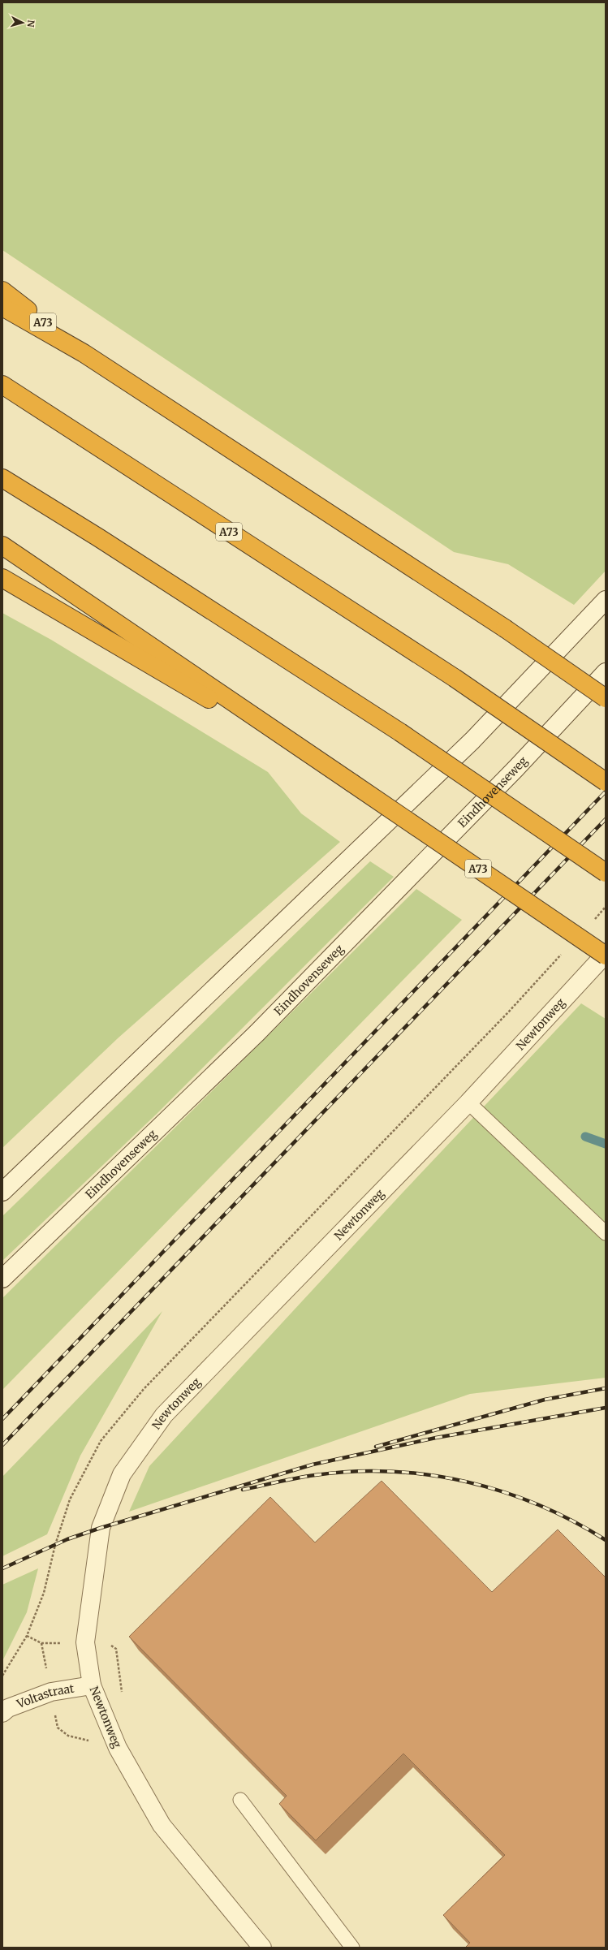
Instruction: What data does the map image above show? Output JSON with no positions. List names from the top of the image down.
{
  "streets": {
    "highway": ["A73"],
    "main road": ["Eindhovenseweg", "Newtonweg", "Voltastraat"]
  },
  "crossings": [
    ["A73", "Newtonweg"],
    ["Newtonweg", "Voltastraat"]
  ],
  "north": "right"
}
